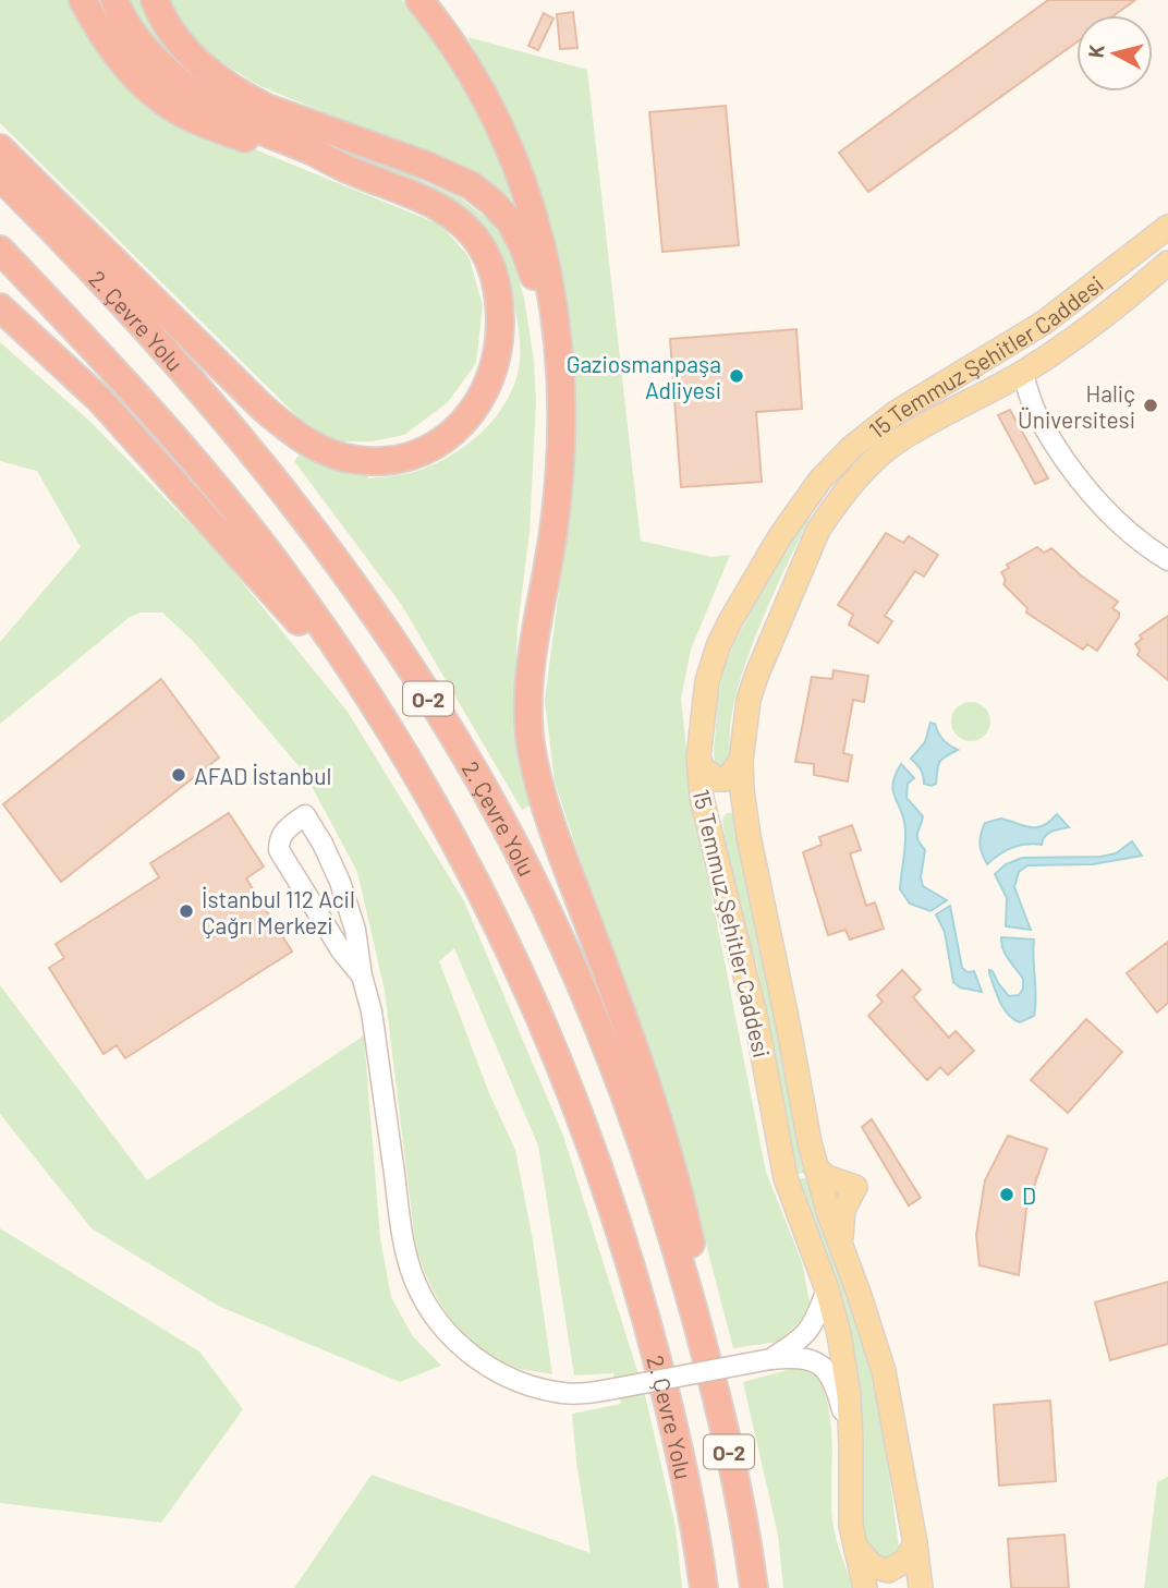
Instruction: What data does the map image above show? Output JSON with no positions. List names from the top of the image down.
{
  "streets": {
    "highway": ["2. Çevre Yolu", "O-2"],
    "main road": ["15 Temmuz Şehitler Caddesi"]
  },
  "places": [
    "Gaziosmanpaşa Adliyesi",
    "Haliç Üniversitesi",
    "AFAD İstanbul",
    "İstanbul 112 Acil Çağrı Merkezi",
    "D"
  ],
  "north": "left"
}
